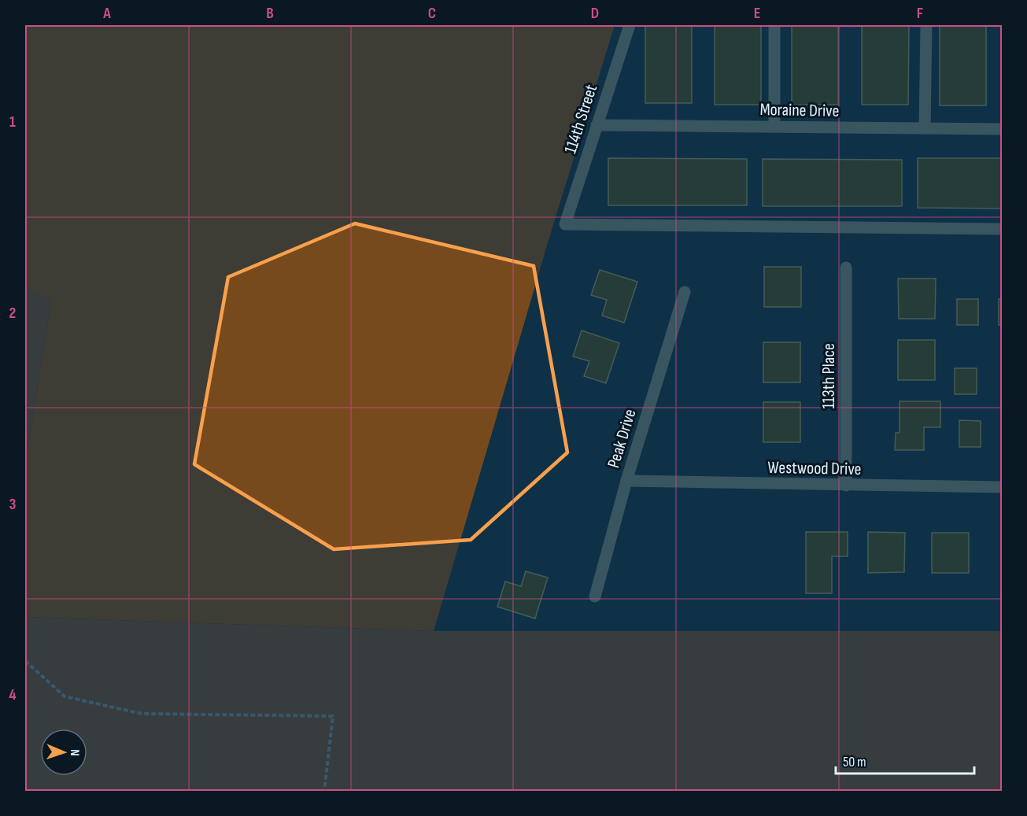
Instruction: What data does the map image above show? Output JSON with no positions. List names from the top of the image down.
{
  "streets": {
    "street": [
      "Moraine Drive",
      "114th Street",
      "113th Place",
      "Peak Drive",
      "Westwood Drive"
    ]
  },
  "crossings": [
    ["Moraine Drive", "114th Street"],
    ["113th Place", "Westwood Drive"],
    ["Peak Drive", "Westwood Drive"]
  ],
  "scale_bar": "50 m",
  "north": "right",
  "grid": {
    "columns": [
      "A",
      "B",
      "C",
      "D",
      "E",
      "F"
    ],
    "rows": [
      "1",
      "2",
      "3",
      "4"
    ]
  }
}
